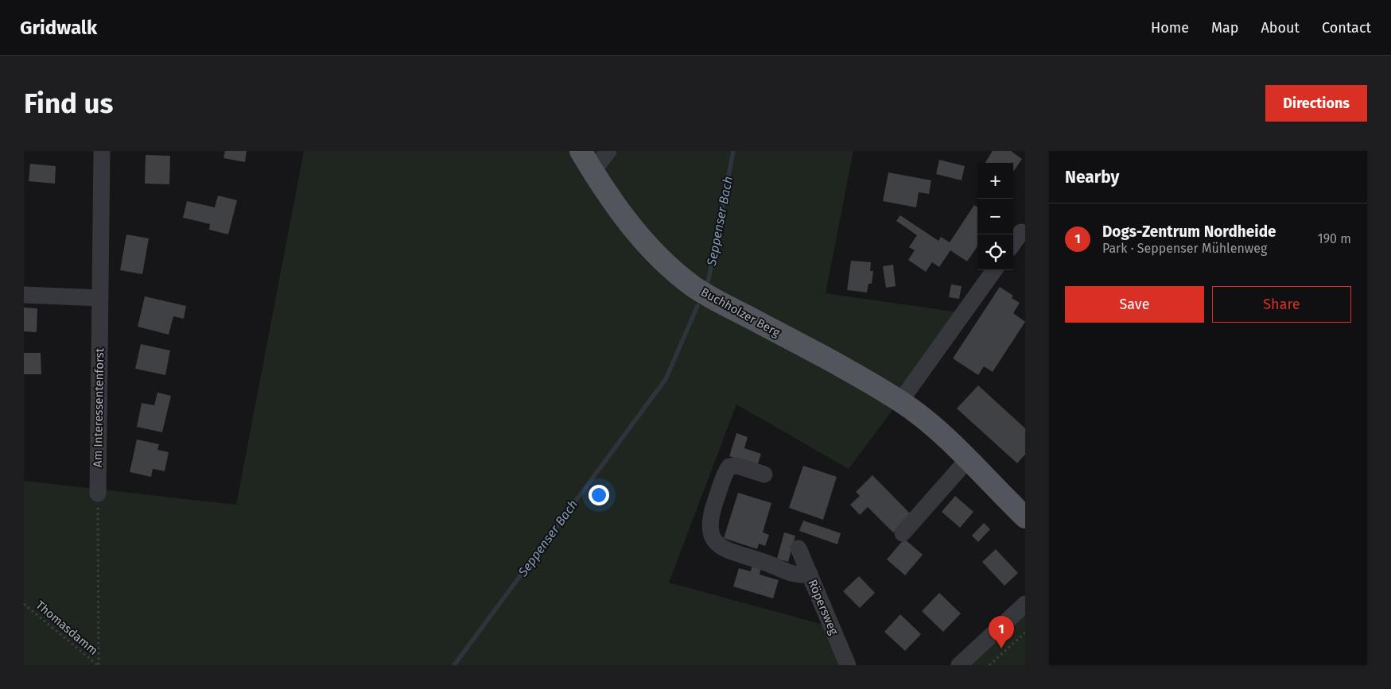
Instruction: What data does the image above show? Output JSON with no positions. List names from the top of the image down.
{
  "streets": {
    "main road": ["Buchholzer Berg"],
    "street": ["Am Interessentenforst", "Röpersweg"],
    "path": ["Thomasdamm"]
  },
  "water": ["Seppenser Bach"],
  "page": {
    "header": "Gridwalk",
    "nav": [
      "Home",
      "Map",
      "About",
      "Contact"
    ],
    "buttons": [
      "Directions",
      ["Save", "Share"]
    ],
    "title": "Find us",
    "heading": "Nearby",
    "map_buttons": ["+", "−"],
    "list": [
      {
        "mark": "1",
        "name": "Dogs-Zentrum Nordheide",
        "note": "Park · Seppenser Mühlenweg",
        "value": "190 m"
      }
    ],
    "pins": "1"
  }
}
